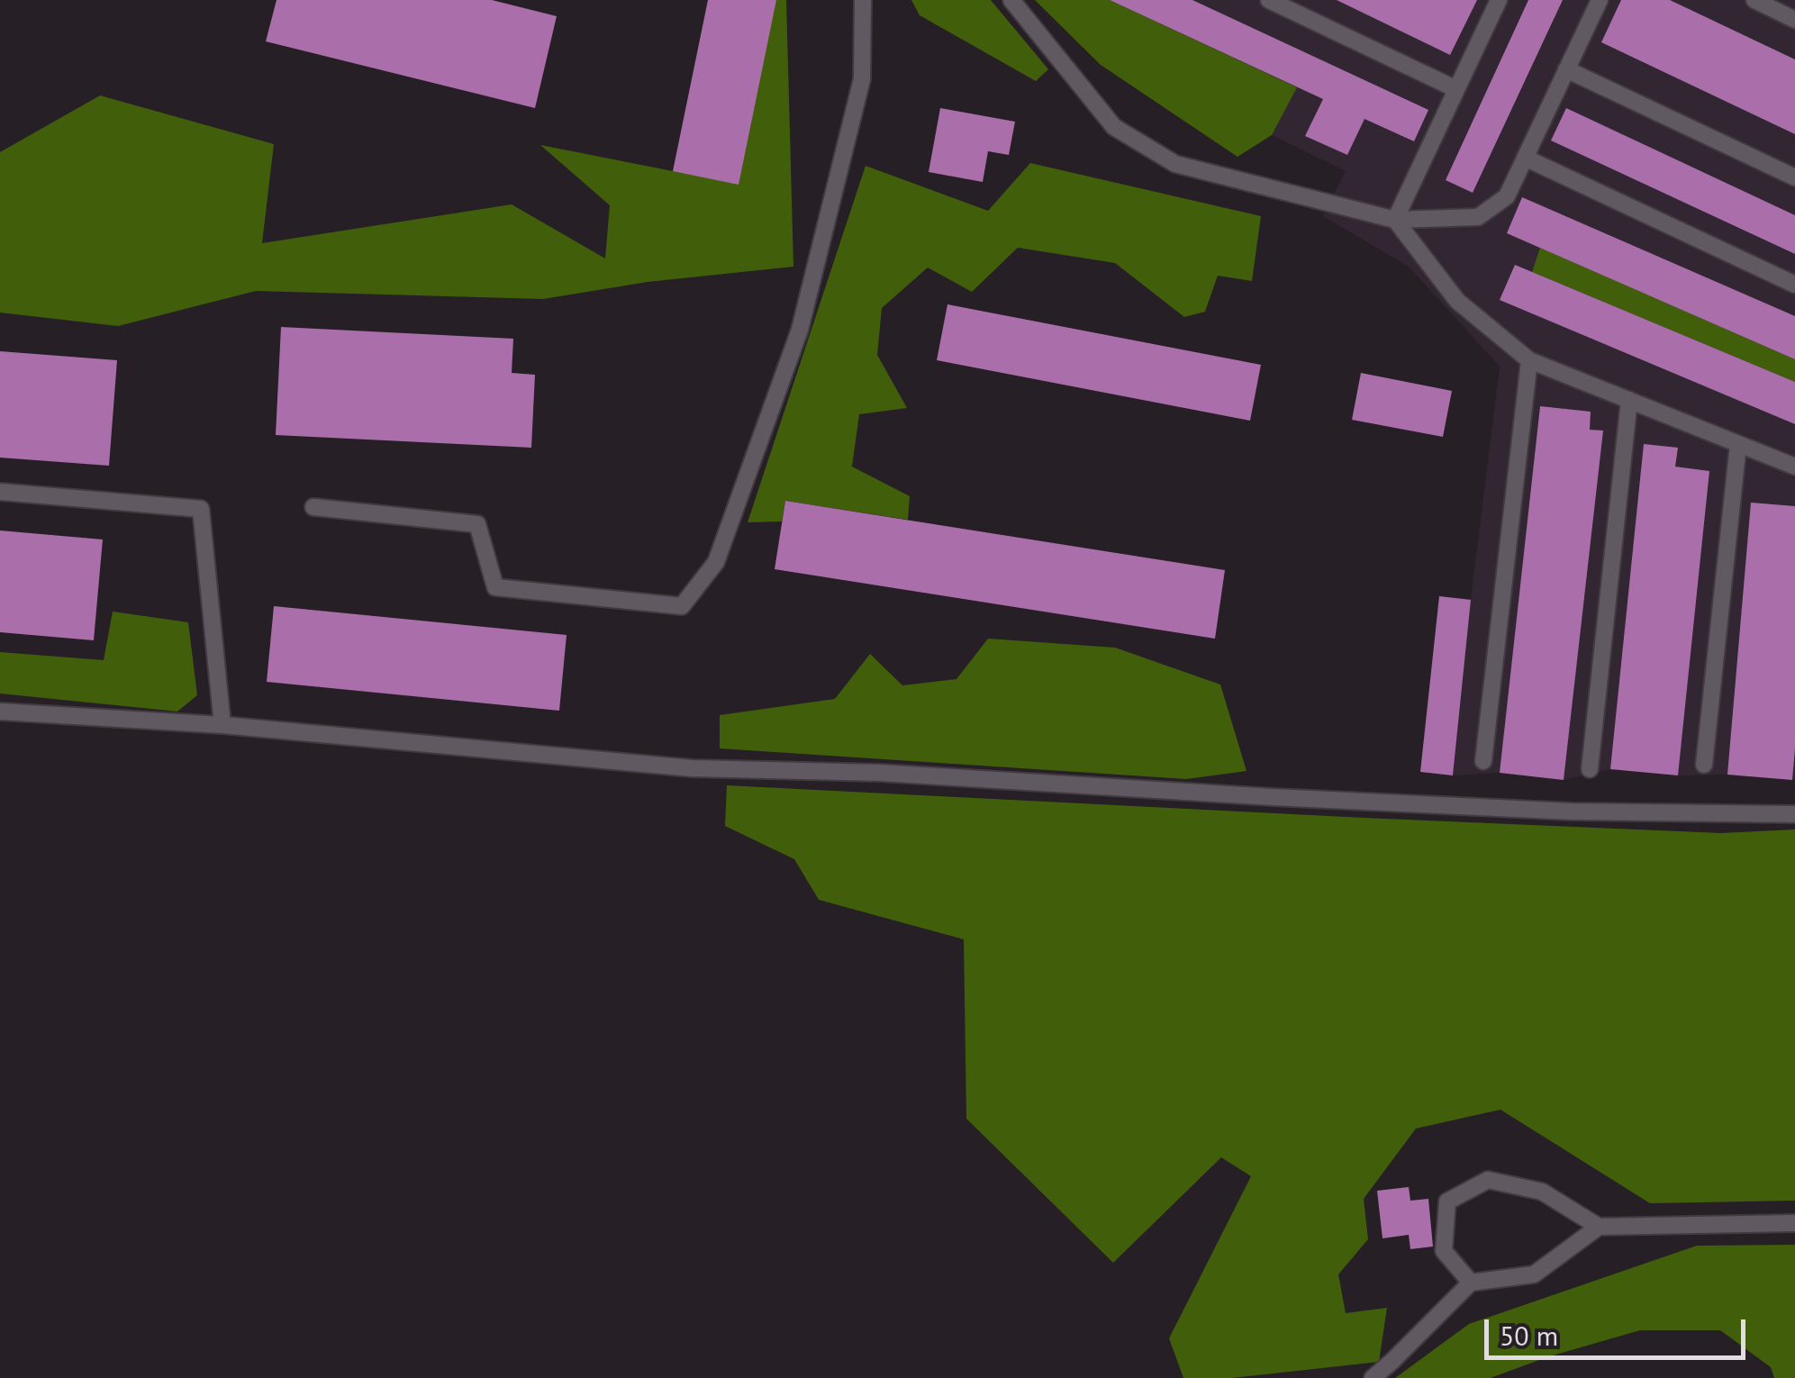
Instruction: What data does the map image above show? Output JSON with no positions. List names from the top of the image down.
{
  "scale_bar": "50 m"
}
